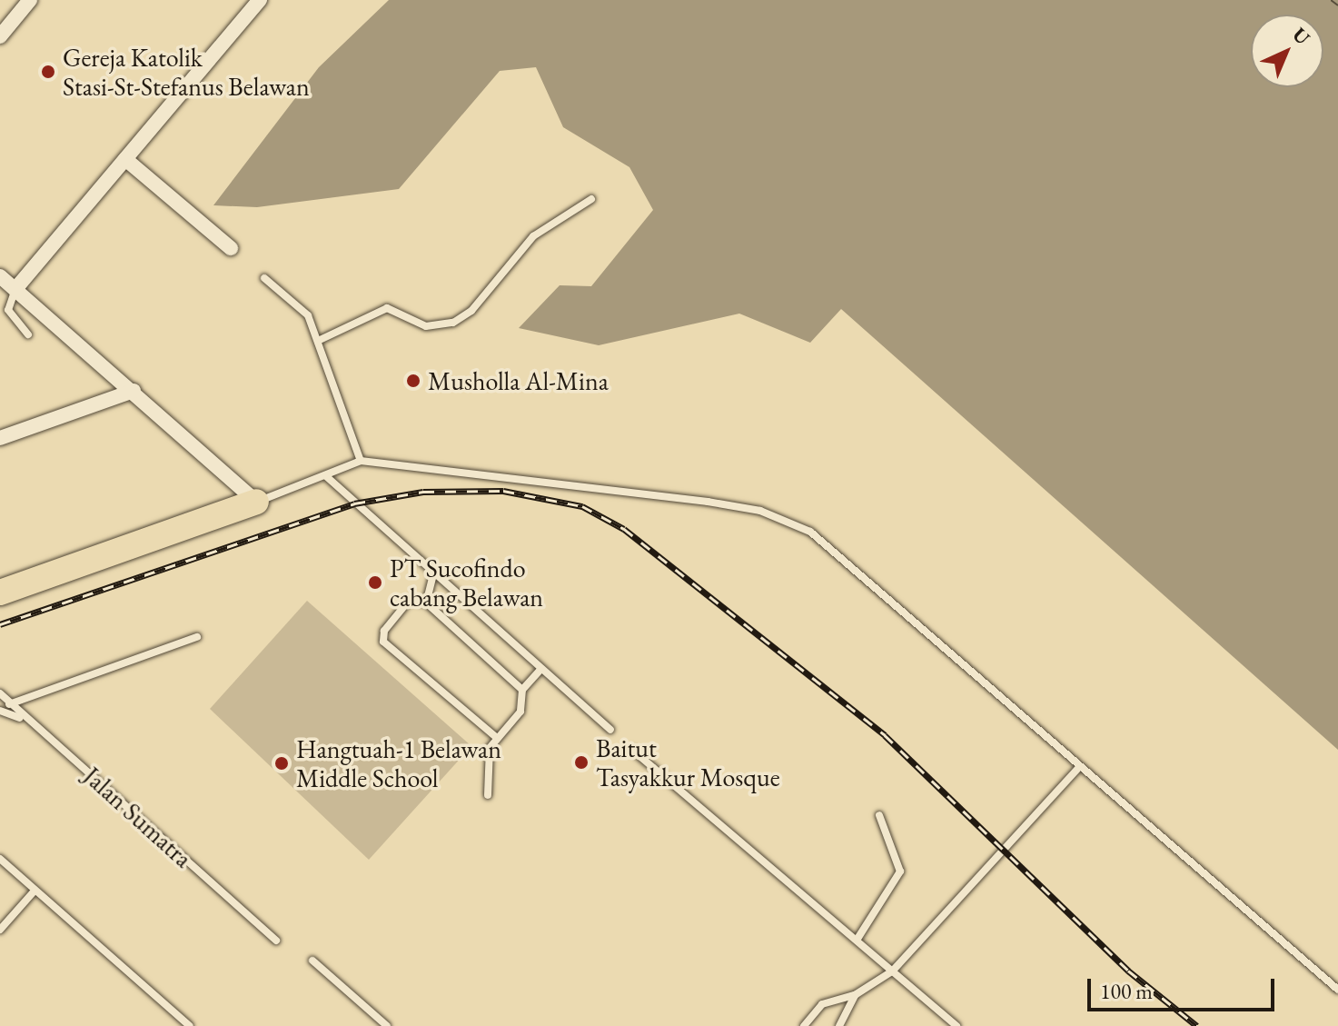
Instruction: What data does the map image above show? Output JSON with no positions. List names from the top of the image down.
{
  "streets": {
    "lane": ["Jalan Sumatra"]
  },
  "places": [
    "Gereja Katolik Stasi-St-Stefanus Belawan",
    "Musholla Al-Mina",
    "PT Sucofindo cabang Belawan",
    "Baitut Tasyakkur Mosque",
    "Hangtuah-1 Belawan Middle School"
  ],
  "scale_bar": "100 m",
  "north": "top right"
}
